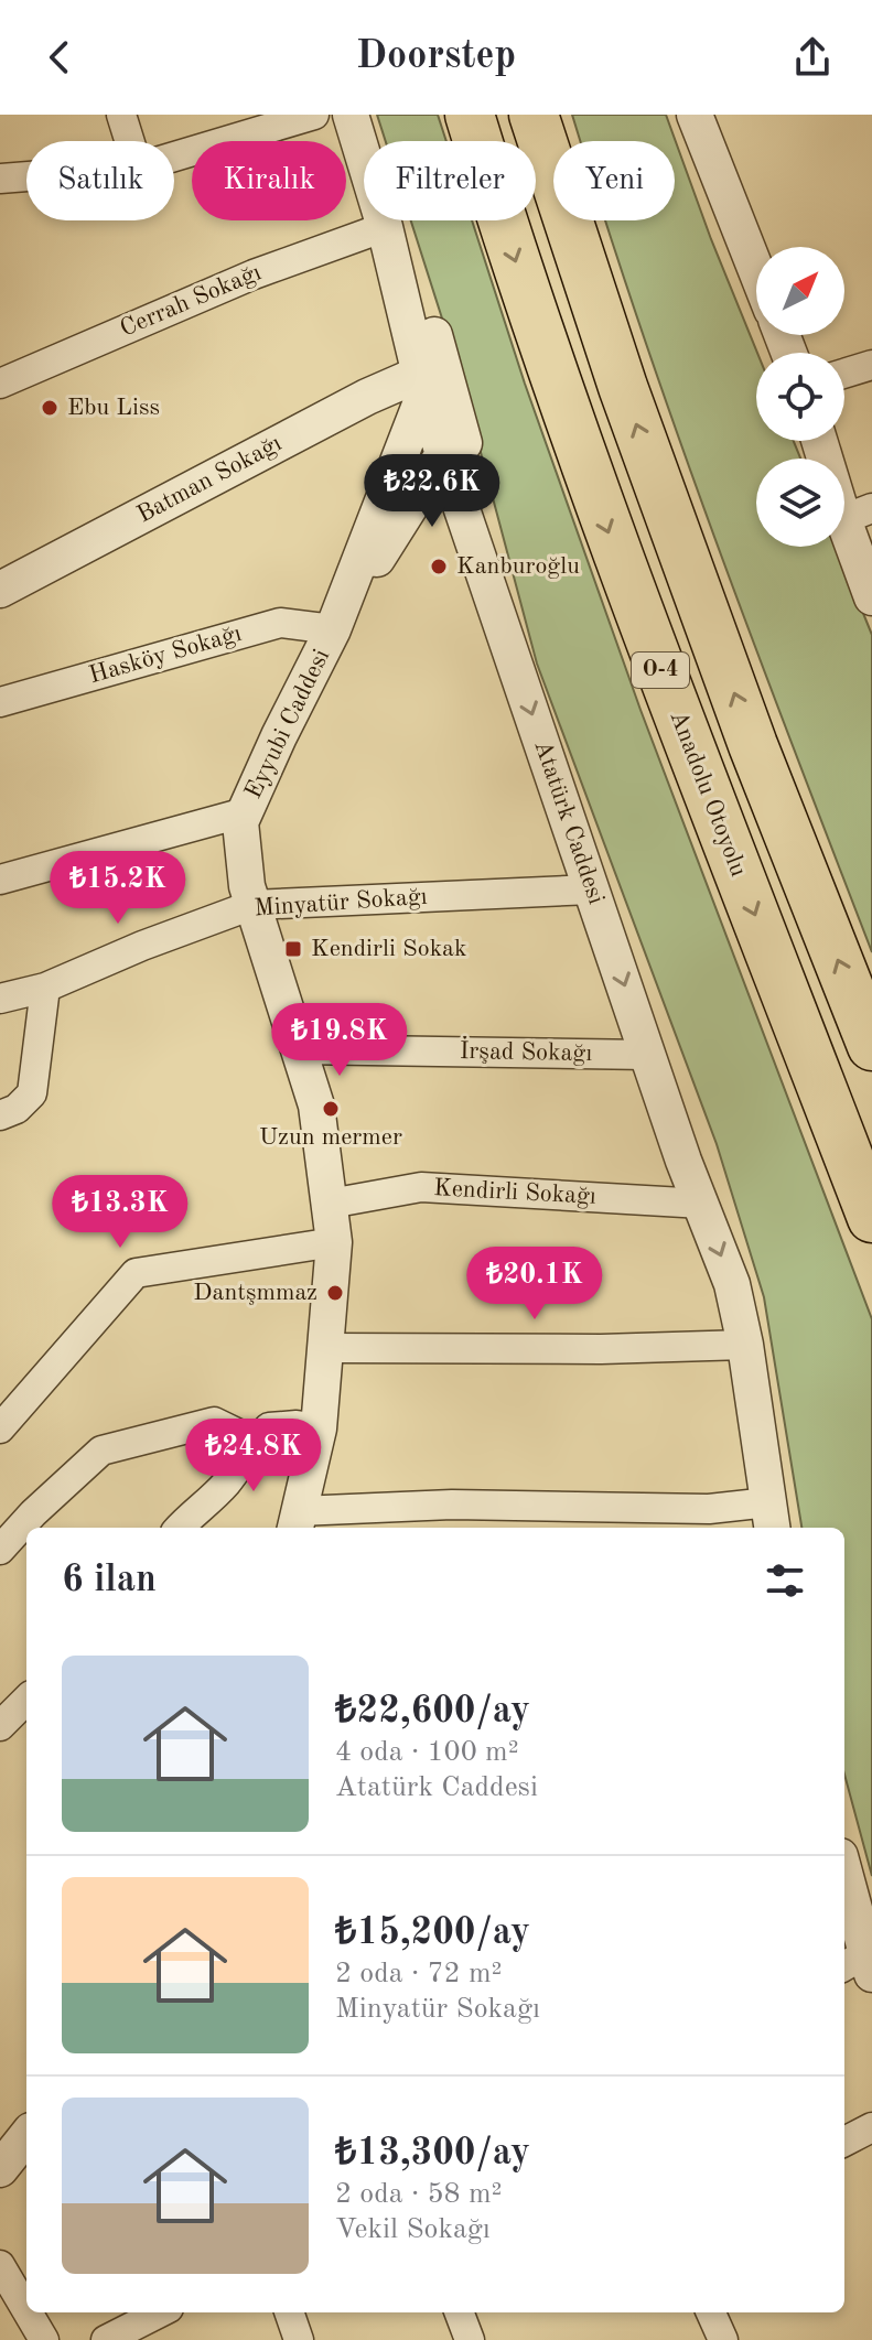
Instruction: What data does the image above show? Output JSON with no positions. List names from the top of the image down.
{
  "streets": {
    "highway": ["O-4", "Anadolu Otoyolu"],
    "street": [
      "Cerrah Sokağı",
      "Batman Sokağı",
      "Hasköy Sokağı",
      "Eyyubi Caddesi",
      "Atatürk Caddesi",
      "Minyatür Sokağı",
      "İrşad Sokağı",
      "Kendirli Sokağı"
    ]
  },
  "crossings": [
    ["Cerrah Sokağı", "Atatürk Caddesi"],
    ["Batman Sokağı", "Eyyubi Caddesi"],
    ["Batman Sokağı", "Atatürk Caddesi"],
    ["Hasköy Sokağı", "Eyyubi Caddesi"],
    ["Eyyubi Caddesi", "Atatürk Caddesi"],
    ["Eyyubi Caddesi", "Minyatür Sokağı"],
    ["Eyyubi Caddesi", "İrşad Sokağı"],
    ["Eyyubi Caddesi", "Kendirli Sokağı"],
    ["Atatürk Caddesi", "Minyatür Sokağı"],
    ["Atatürk Caddesi", "İrşad Sokağı"],
    ["Atatürk Caddesi", "Kendirli Sokağı"]
  ],
  "one_way": ["Atatürk Caddesi"],
  "places": {
    "other": [
      "Ebu Liss",
      "Kanburoğlu",
      "Uzun mermer",
      "Dantşmmaz"
    ],
    "transit": ["Kendirli Sokak"]
  },
  "north": "top right",
  "page": {
    "header": "Doorstep",
    "chip": [
      "Satılık",
      "Kiralık",
      "Filtreler",
      "Yeni"
    ],
    "price": [
      "₺22.6K",
      "₺15.2K",
      "₺19.8K",
      "₺13.3K",
      "₺20.1K",
      "₺24.8K"
    ],
    "heading": "6 ilan",
    "list": [
      {
        "name": "₺22,600/ay",
        "note": "4 oda · 100 m² · Atatürk Caddesi"
      },
      {
        "name": "₺15,200/ay",
        "note": "2 oda · 72 m² · Minyatür Sokağı"
      },
      {
        "name": "₺13,300/ay",
        "note": "2 oda · 58 m² · Vekil Sokağı"
      }
    ]
  }
}
